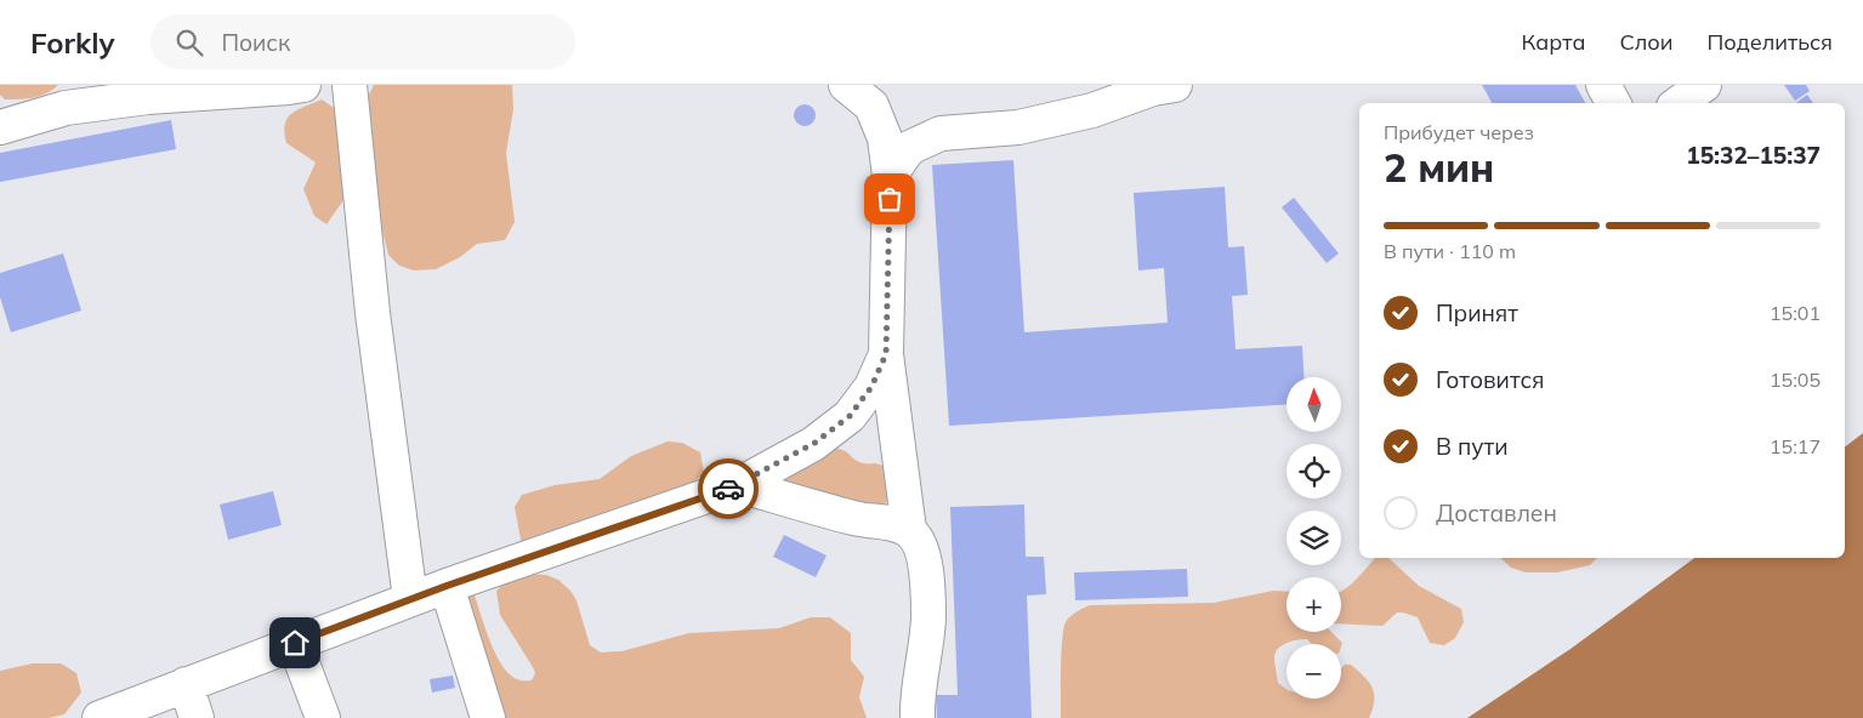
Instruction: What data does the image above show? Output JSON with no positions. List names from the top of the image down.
{
  "north": "top",
  "page": {
    "header": "Forkly",
    "search": "Поиск",
    "nav": ["Карта", "Слои", "Поделиться"],
    "heading": ["2 мин", "Прибудет через", "15:32–15:37"],
    "bar": "В пути · 110 m",
    "list": [
      ["Принят", "15:01"],
      ["Готовится", "15:05"],
      ["В пути", "15:17"],
      "Доставлен"
    ],
    "map_buttons": ["+", "−"]
  }
}
